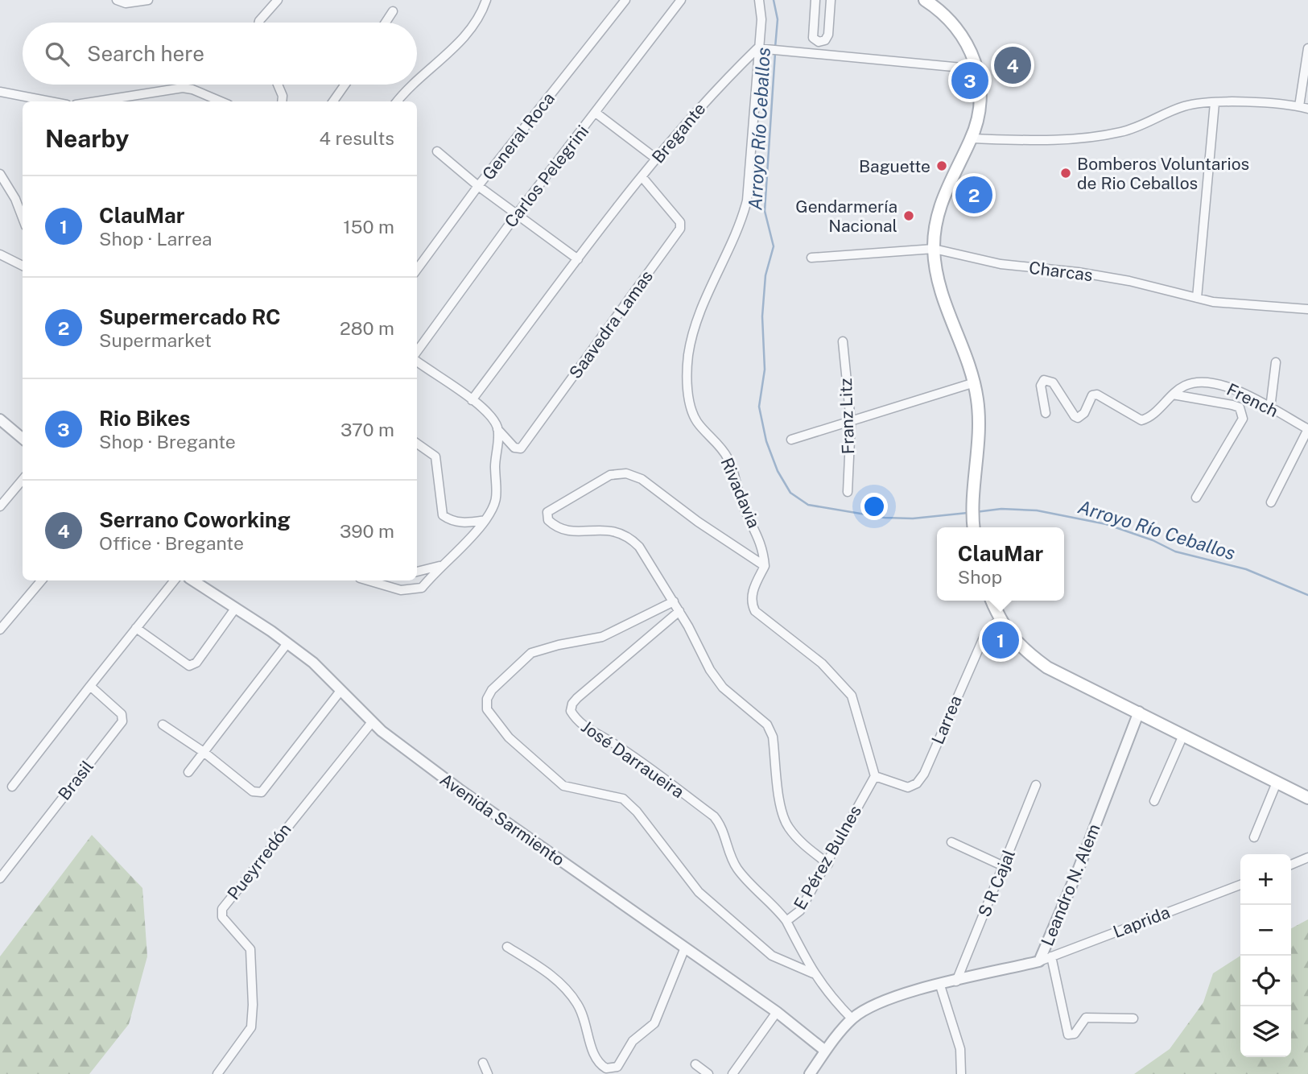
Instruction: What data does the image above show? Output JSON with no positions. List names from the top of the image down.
{
  "streets": {
    "street": [
      "Bregante",
      "General Roca",
      "Carlos Pelegrini",
      "Charcas",
      "Saavedra Lamas",
      "French",
      "Franz Litz",
      "Rivadavia",
      "Larrea",
      "José Darraueira",
      "Brasil",
      "Avenida Sarmiento",
      "E Pérez Bulnes",
      "Pueyrredón",
      "S R Cajal",
      "Leandro N. Alem",
      "Laprida"
    ]
  },
  "crossings": [
    ["Bregante", "Saavedra Lamas"],
    ["Bregante", "Rivadavia"],
    ["Rivadavia", "José Darraueira"],
    ["Rivadavia", "E Pérez Bulnes"],
    ["Larrea", "E Pérez Bulnes"],
    ["José Darraueira", "E Pérez Bulnes"],
    ["Avenida Sarmiento", "Pueyrredón"],
    ["Avenida Sarmiento", "Leandro N. Alem"],
    ["E Pérez Bulnes", "Leandro N. Alem"],
    ["S R Cajal", "Leandro N. Alem"],
    ["Leandro N. Alem", "Laprida"]
  ],
  "water": ["Arroyo Río Ceballos"],
  "places": ["Baguette", "Bomberos Voluntarios de Rio Ceballos", "Gendarmería Nacional"],
  "page": {
    "search": "Search here",
    "pins": [
      "4",
      "3",
      "2",
      "1"
    ],
    "heading": ["Nearby", "4 results"],
    "list": [
      {
        "mark": "1",
        "name": "ClauMar",
        "note": "Shop · Larrea",
        "value": "150 m"
      },
      {
        "mark": "2",
        "name": "Supermercado RC",
        "note": "Supermarket",
        "value": "280 m"
      },
      {
        "mark": "3",
        "name": "Rio Bikes",
        "note": "Shop · Bregante",
        "value": "370 m"
      },
      {
        "mark": "4",
        "name": "Serrano Coworking",
        "note": "Office · Bregante",
        "value": "390 m"
      }
    ],
    "popup": ["ClauMar", "Shop"],
    "map_buttons": ["+", "−"]
  }
}
